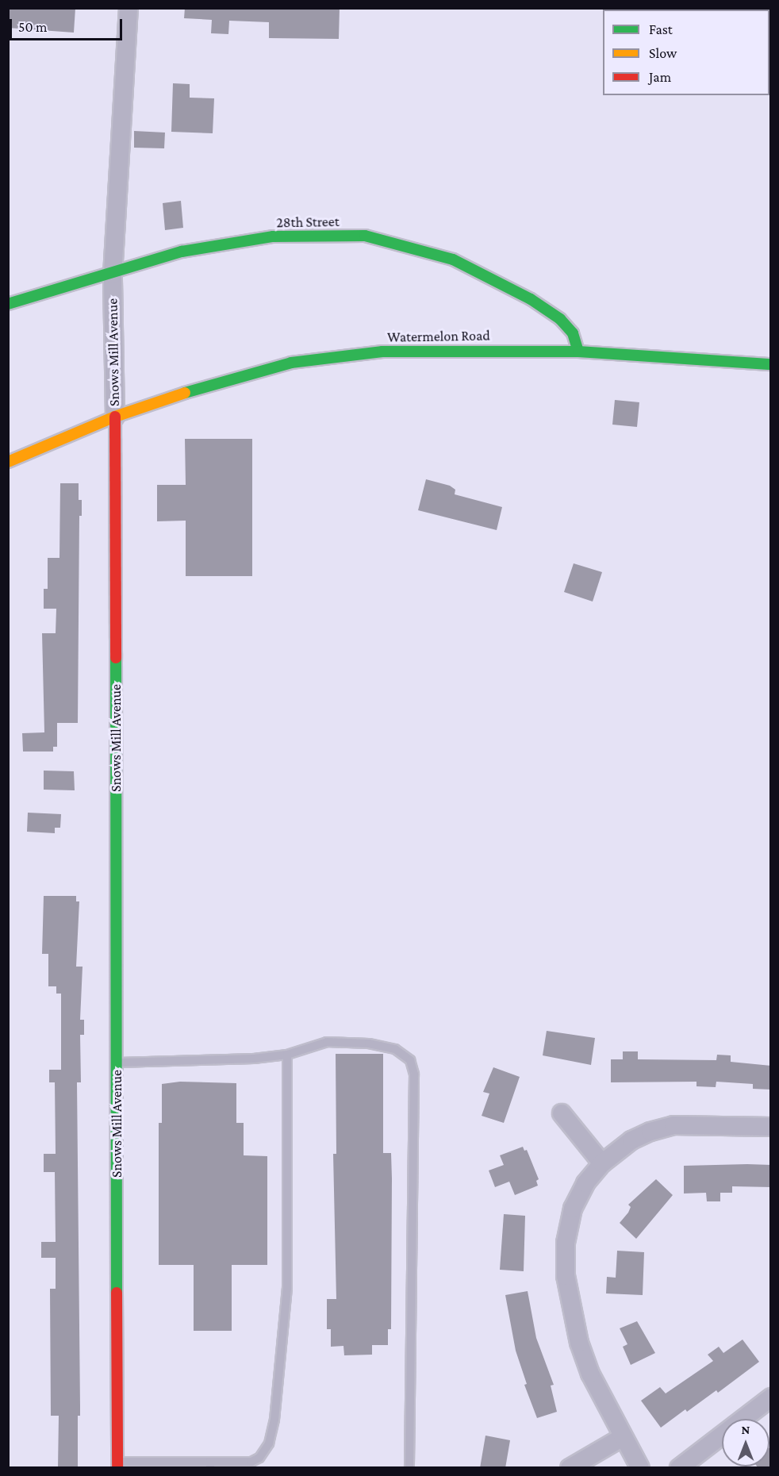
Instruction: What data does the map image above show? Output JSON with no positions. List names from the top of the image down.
{
  "streets": {
    "main road": ["28th Street", "Watermelon Road", "Snows Mill Avenue"]
  },
  "crossings": [
    ["28th Street", "Watermelon Road"],
    ["28th Street", "Snows Mill Avenue"],
    ["Watermelon Road", "Snows Mill Avenue"]
  ],
  "legend": ["Fast", "Slow", "Jam"],
  "scale_bar": "50 m",
  "north": "top"
}
